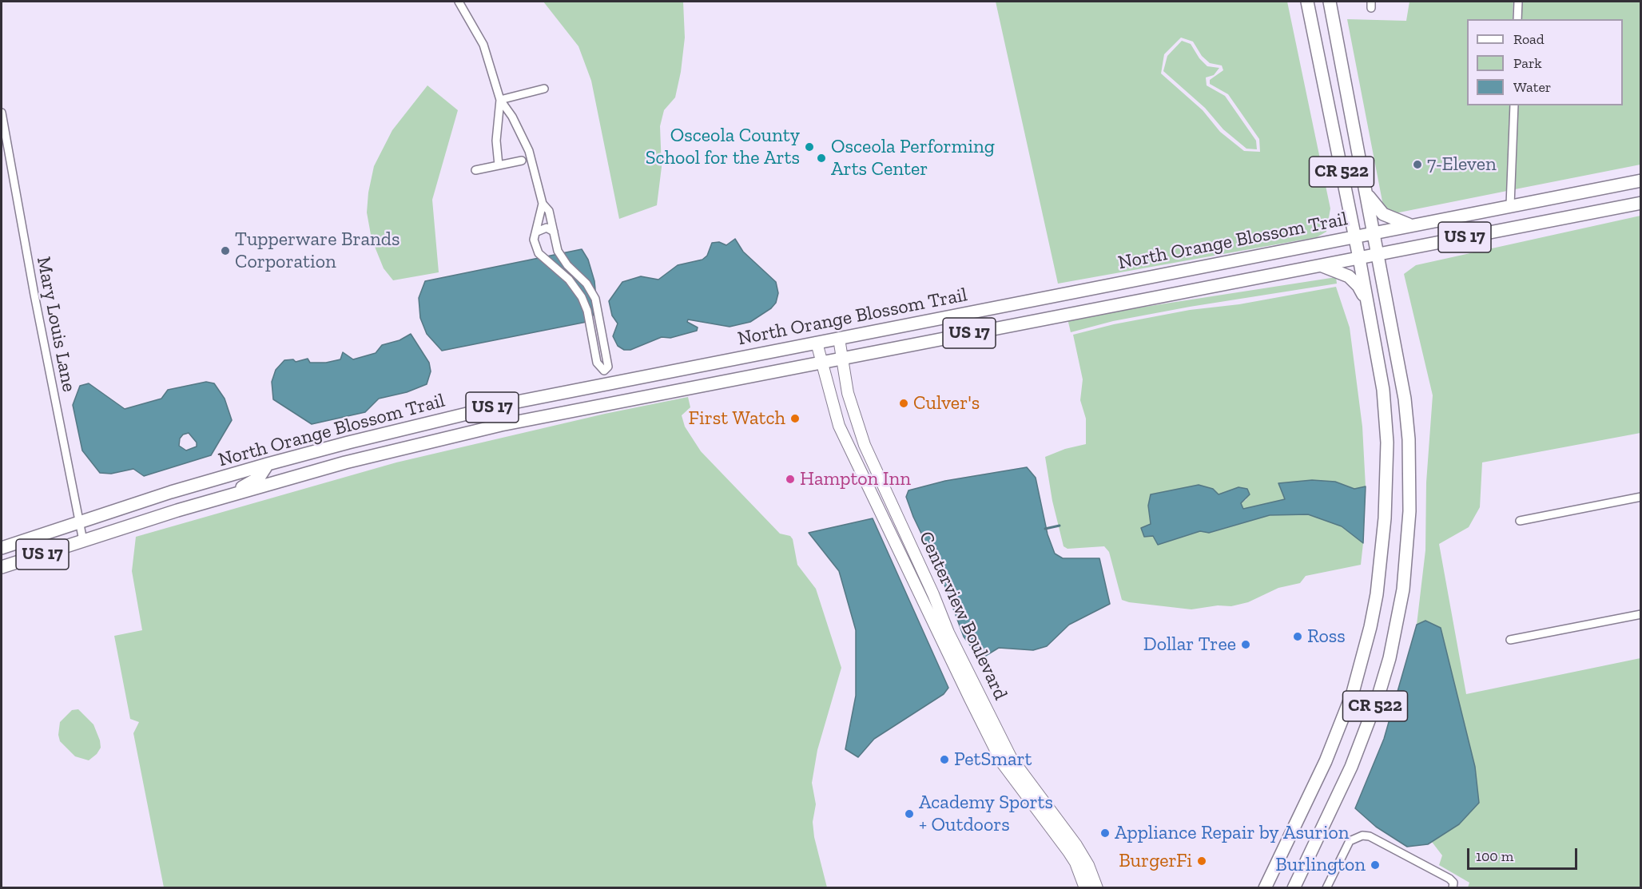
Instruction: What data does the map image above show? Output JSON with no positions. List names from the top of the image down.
{
  "streets": {
    "main road": ["CR 522", "US 17", "North Orange Blossom Trail"],
    "street": ["Mary Louis Lane", "Centerview Boulevard"]
  },
  "crossings": [
    ["CR 522", "North Orange Blossom Trail"],
    ["US 17", "North Orange Blossom Trail"],
    ["US 17", "Mary Louis Lane"],
    ["North Orange Blossom Trail", "Mary Louis Lane"],
    ["North Orange Blossom Trail", "Centerview Boulevard"]
  ],
  "places": [
    "Osceola County School for the Arts",
    "Osceola Performing Arts Center",
    "7-Eleven",
    "Tupperware Brands Corporation",
    "Culver's",
    "First Watch",
    "Hampton Inn",
    "Ross",
    "Dollar Tree",
    "PetSmart",
    "Academy Sports + Outdoors",
    "Appliance Repair by Asurion",
    "BurgerFi",
    "Burlington"
  ],
  "legend": ["Road", "Park", "Water"],
  "scale_bar": "100 m"
}
